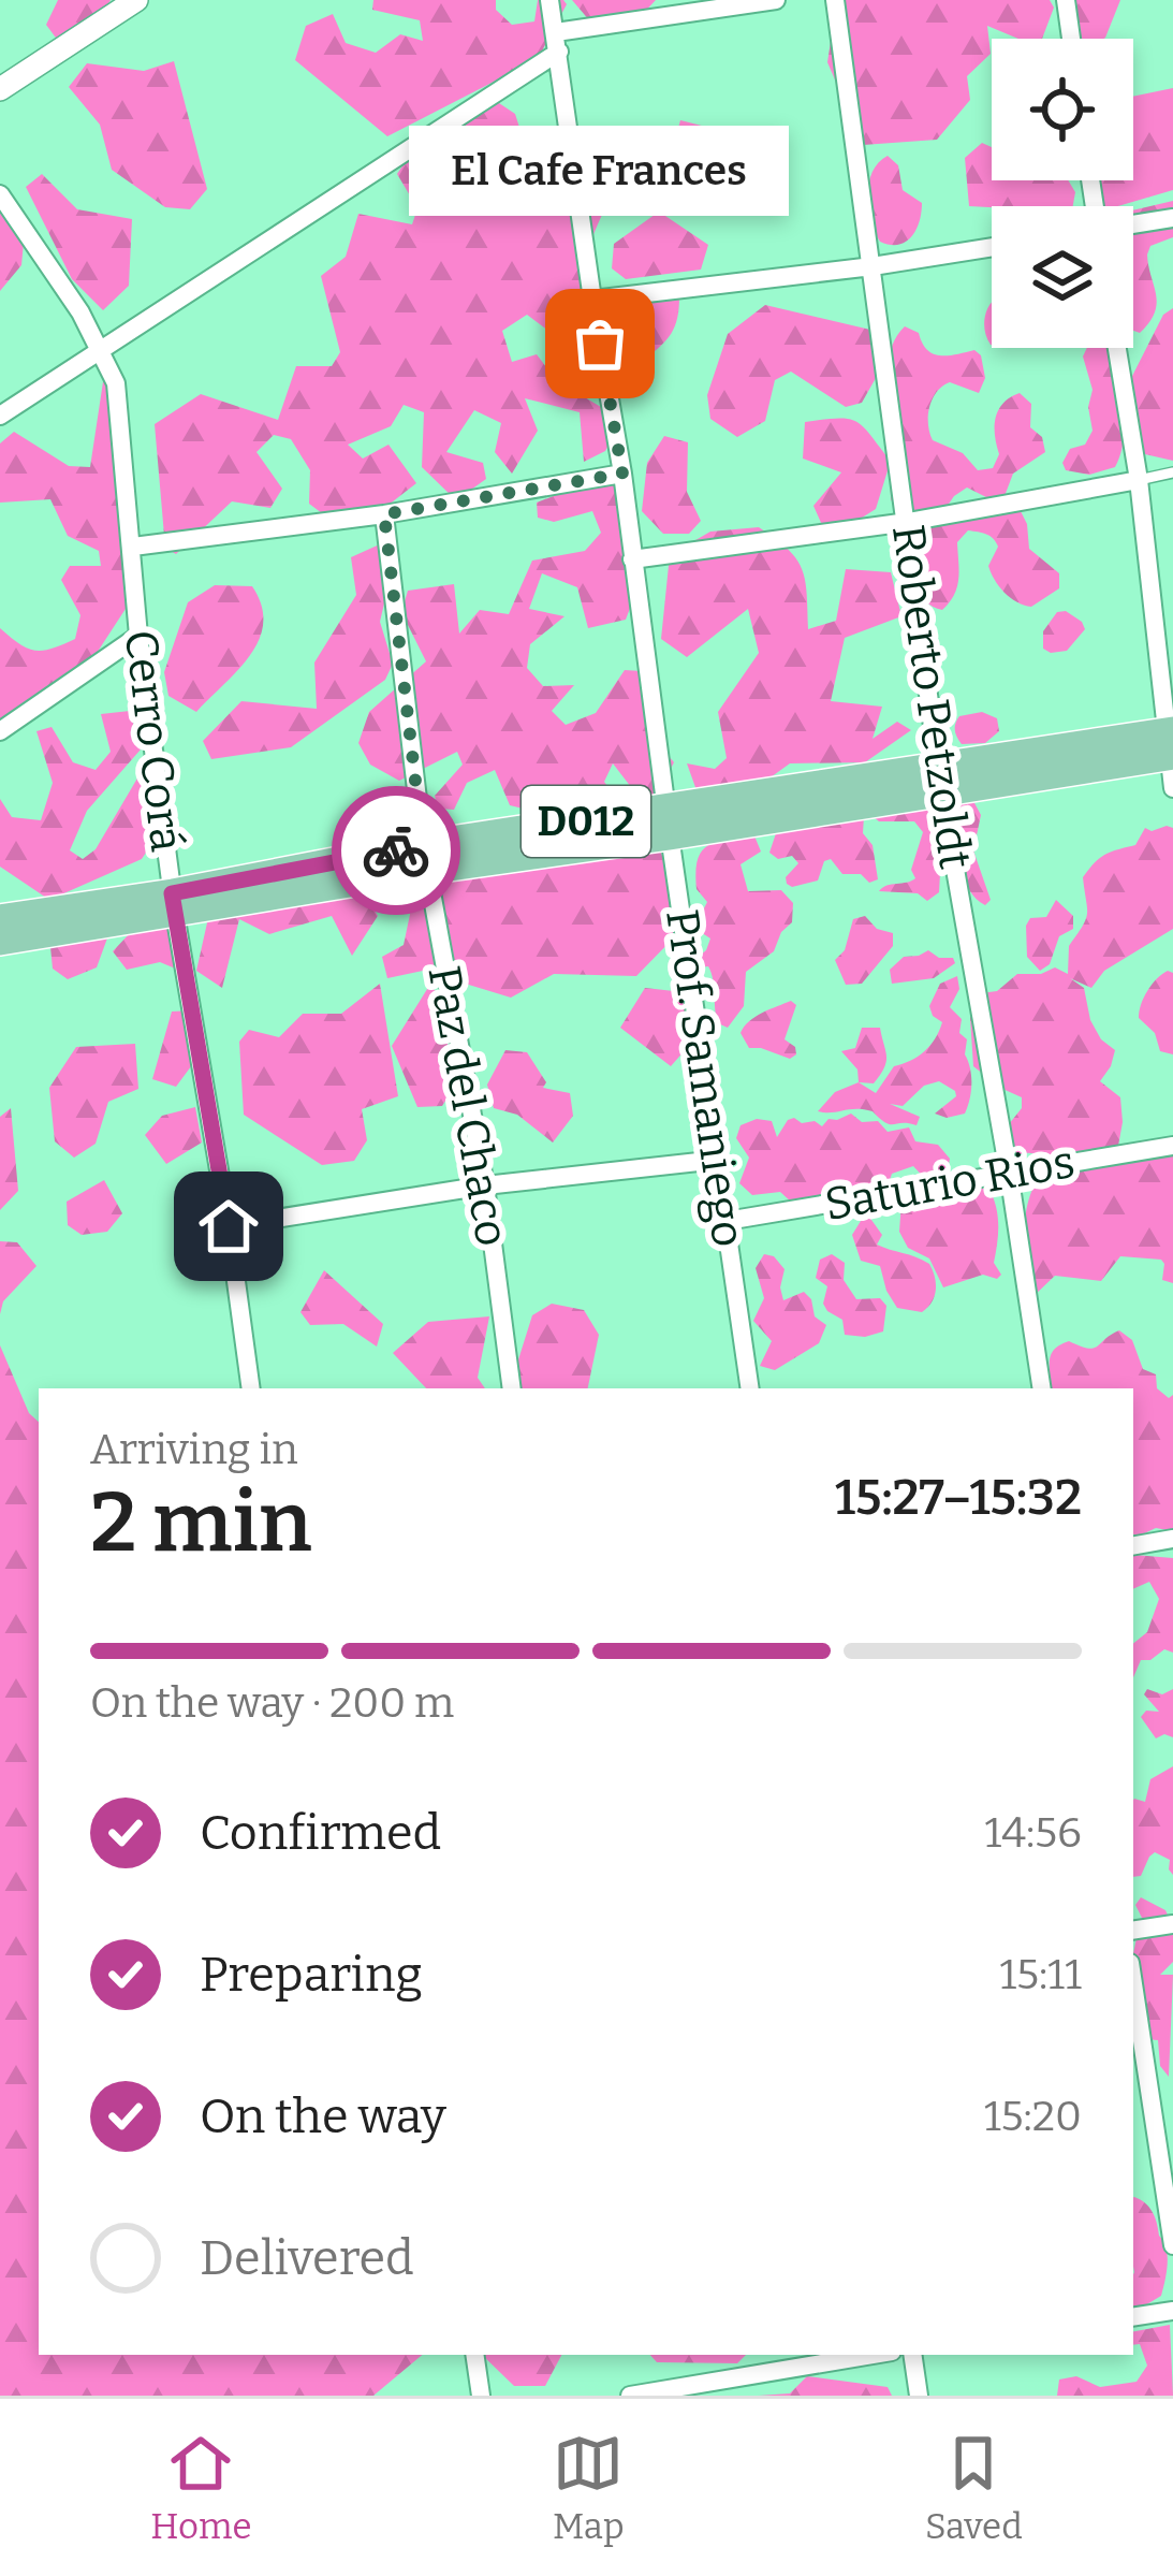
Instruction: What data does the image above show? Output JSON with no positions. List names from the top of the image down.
{
  "streets": {
    "main road": ["D012"],
    "street": [
      "Roberto Petzoldt",
      "Cerro Corá",
      "Prof. Samaniego",
      "Paz del Chaco",
      "Saturio Rios"
    ]
  },
  "crossings": [
    ["Roberto Petzoldt", "D012"],
    ["Roberto Petzoldt", "Saturio Rios"],
    ["Cerro Corá", "D012"],
    ["D012", "Prof. Samaniego"],
    ["D012", "Paz del Chaco"],
    ["Prof. Samaniego", "Saturio Rios"]
  ],
  "places": ["El Cafe Frances"],
  "page": {
    "bubble": "El Cafe Frances",
    "heading": ["2 min", "Arriving in", "15:27–15:32"],
    "bar": "On the way · 200 m",
    "list": [
      ["Confirmed", "14:56"],
      ["Preparing", "15:11"],
      ["On the way", "15:20"],
      "Delivered"
    ],
    "tabs": ["Home", "Map", "Saved"]
  }
}
